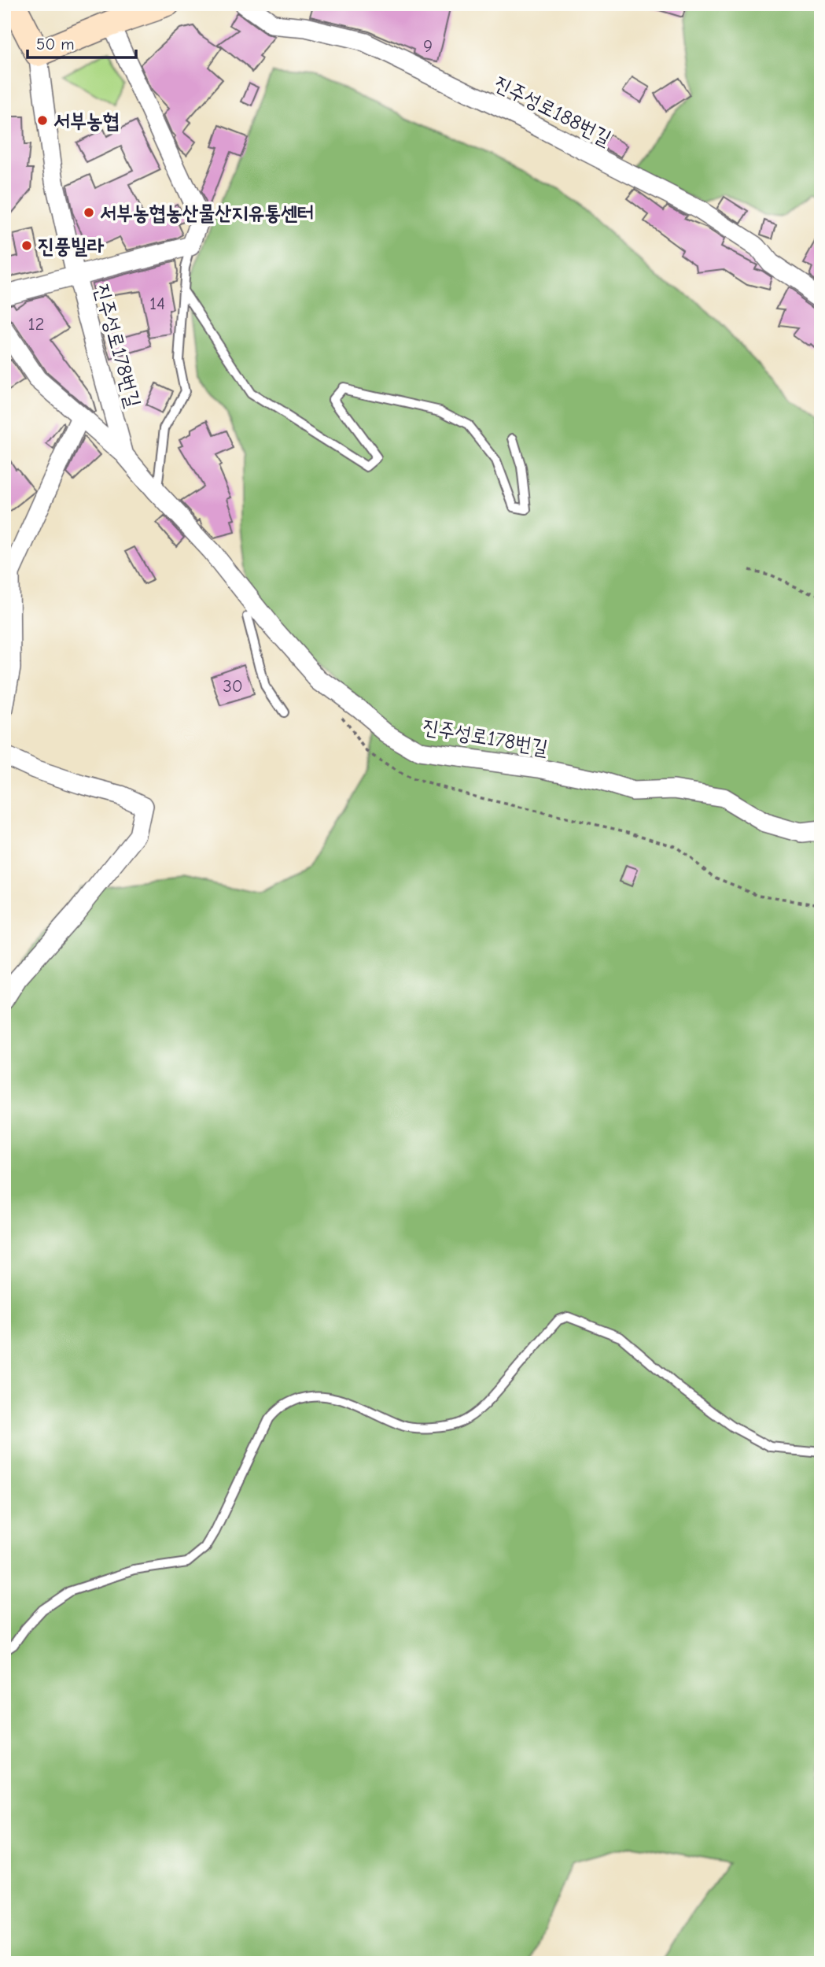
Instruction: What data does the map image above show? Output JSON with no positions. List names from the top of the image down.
{
  "streets": {
    "street": ["진주성로188번길", "진주성로178번길"]
  },
  "places": ["서부농협", "서부농협농산물산지유통센터", "진풍빌라"],
  "house_numbers": [
    "9",
    "14",
    "12",
    "30"
  ],
  "scale_bar": "50 m"
}
